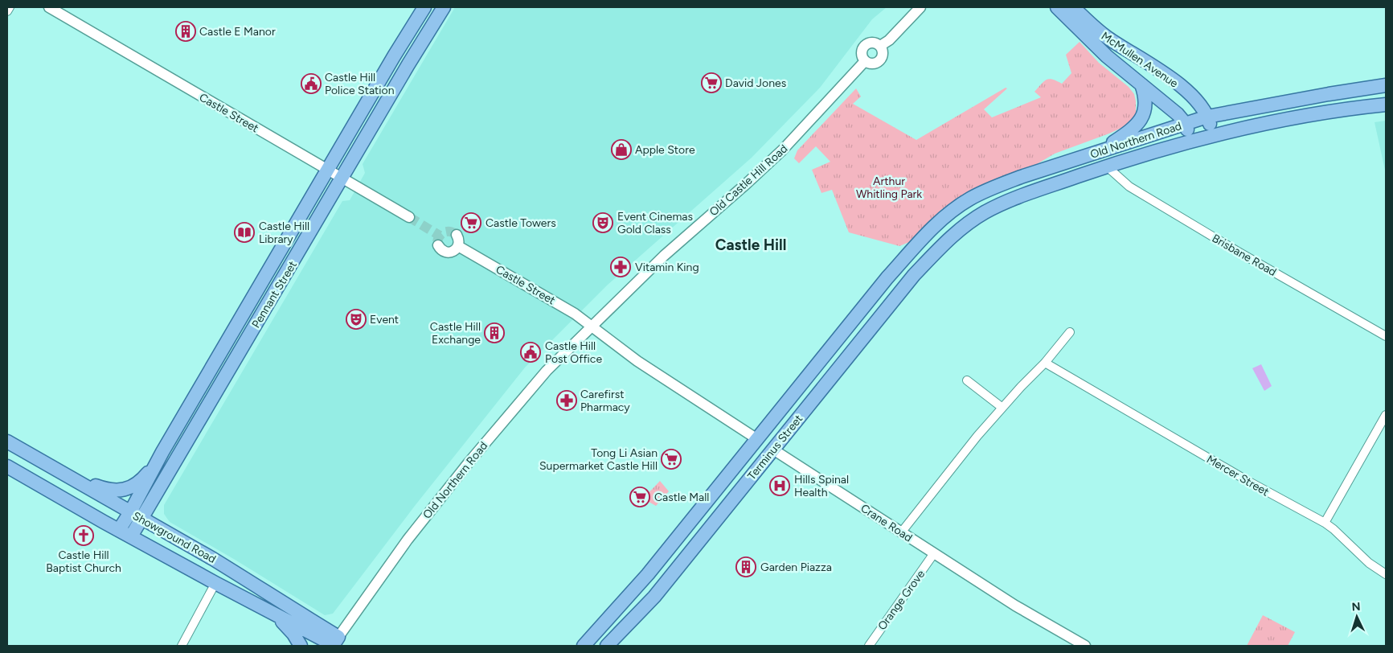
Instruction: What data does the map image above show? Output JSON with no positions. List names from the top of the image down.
{
  "streets": {
    "main road": [
      "McMullen Avenue",
      "Old Northern Road",
      "Pennant Street",
      "Terminus Street",
      "Crane Road",
      "Showground Road"
    ],
    "street": [
      "Castle Street",
      "Old Castle Hill Road",
      "Brisbane Road",
      "Mercer Street",
      "Orange Grove"
    ]
  },
  "crossings": [
    ["McMullen Avenue", "Old Northern Road"],
    ["Castle Street", "Old Northern Road"],
    ["Castle Street", "Old Castle Hill Road"],
    ["Castle Street", "Pennant Street"],
    ["Castle Street", "Crane Road"],
    ["Old Northern Road", "Old Castle Hill Road"],
    ["Old Northern Road", "Brisbane Road"],
    ["Old Northern Road", "Terminus Street"],
    ["Old Northern Road", "Crane Road"],
    ["Old Northern Road", "Showground Road"],
    ["Old Castle Hill Road", "Crane Road"],
    ["Pennant Street", "Showground Road"],
    ["Terminus Street", "Crane Road"],
    ["Crane Road", "Orange Grove"]
  ],
  "districts": ["Castle Hill"],
  "parks": ["Arthur Whitling Park"],
  "places": {
    "building": ["Castle E Manor", "Castle Hill Exchange", "Garden Piazza"],
    "supermarket": [
      "David Jones",
      "Castle Towers",
      "Tong Li Asian Supermarket Castle Hill",
      "Castle Mall"
    ],
    "public building": ["Castle Hill Police Station", "Castle Hill Post Office"],
    "shop": ["Apple Store"],
    "theatre": ["Event Cinemas Gold Class", "Event"],
    "library": ["Castle Hill Library"],
    "pharmacy": ["Vitamin King", "Carefirst Pharmacy"],
    "hospital": ["Hills Spinal Health"],
    "church": ["Castle Hill Baptist Church"]
  },
  "north": "top"
}
